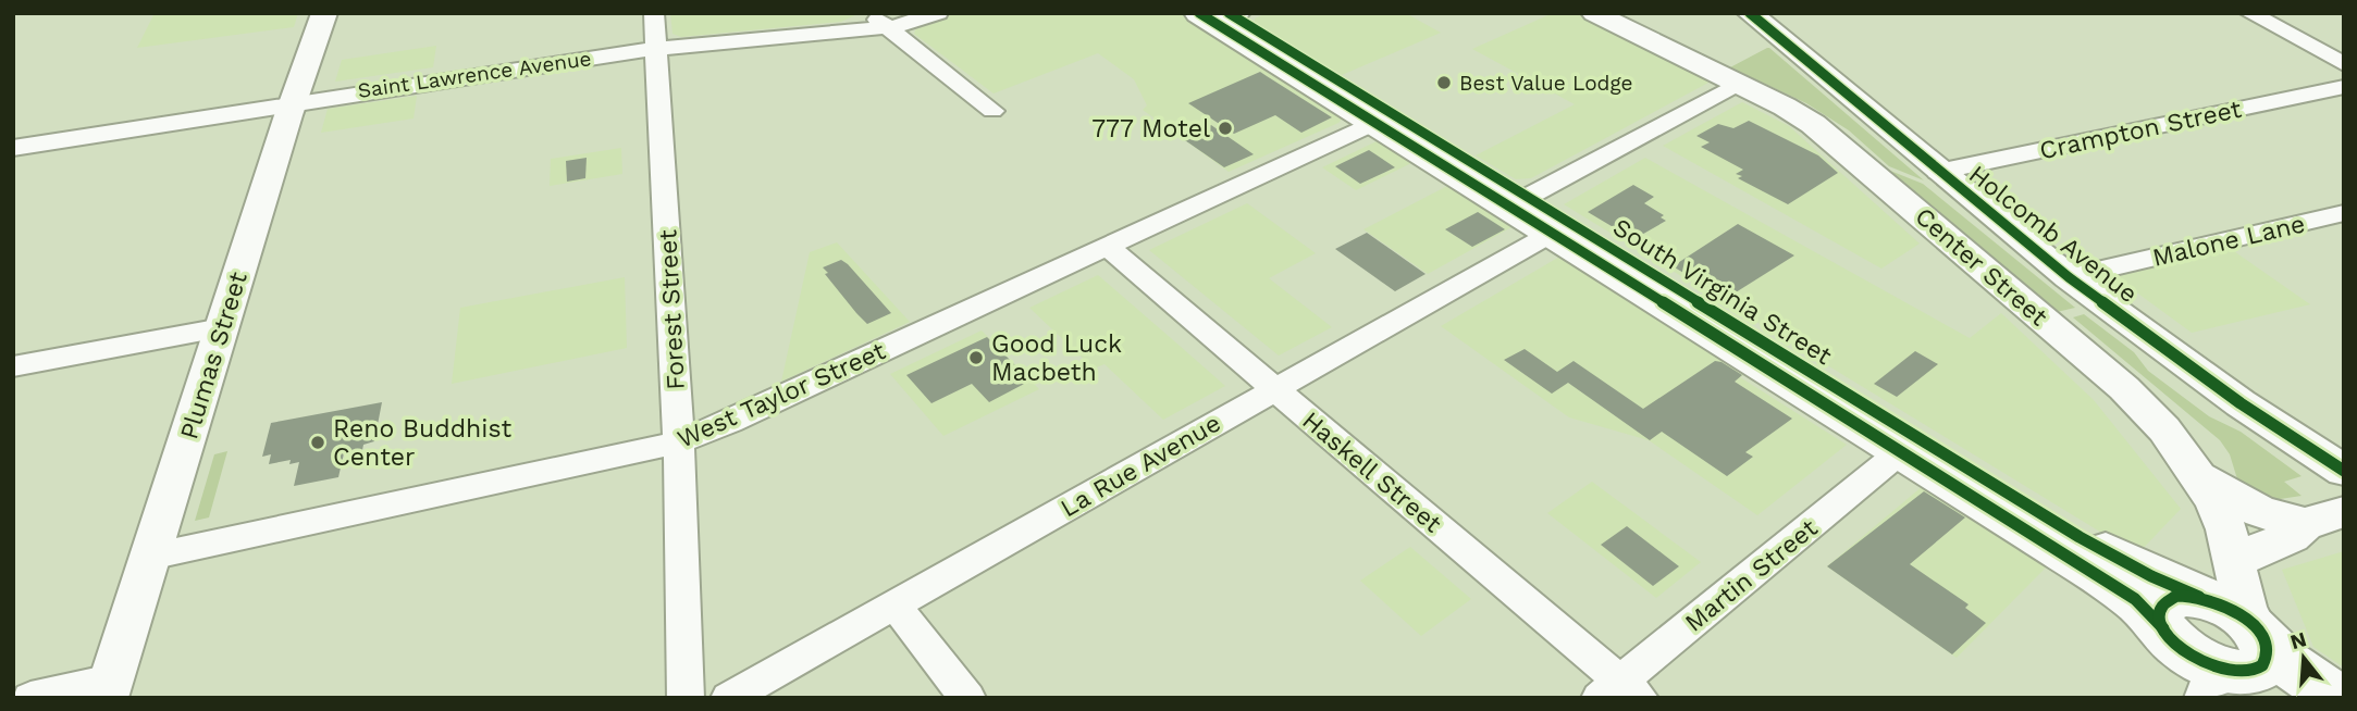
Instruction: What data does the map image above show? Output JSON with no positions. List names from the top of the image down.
{
  "streets": {
    "main road": ["South Virginia Street"],
    "street": [
      "Saint Lawrence Avenue",
      "Crampton Street",
      "Holcomb Avenue",
      "Malone Lane",
      "Center Street",
      "Forest Street",
      "Plumas Street",
      "West Taylor Street",
      "La Rue Avenue",
      "Haskell Street",
      "Martin Street"
    ]
  },
  "crossings": [
    ["Saint Lawrence Avenue", "Forest Street"],
    ["Saint Lawrence Avenue", "Plumas Street"],
    ["Crampton Street", "Holcomb Avenue"],
    ["Holcomb Avenue", "Malone Lane"],
    ["Center Street", "South Virginia Street"],
    ["South Virginia Street", "West Taylor Street"],
    ["South Virginia Street", "La Rue Avenue"],
    ["South Virginia Street", "Martin Street"],
    ["Forest Street", "West Taylor Street"],
    ["Plumas Street", "West Taylor Street"],
    ["West Taylor Street", "Haskell Street"],
    ["La Rue Avenue", "Haskell Street"],
    ["Haskell Street", "Martin Street"]
  ],
  "places": [
    "Best Value Lodge",
    "777 Motel",
    "Good Luck Macbeth",
    "Reno Buddhist Center"
  ],
  "north": "top"
}
